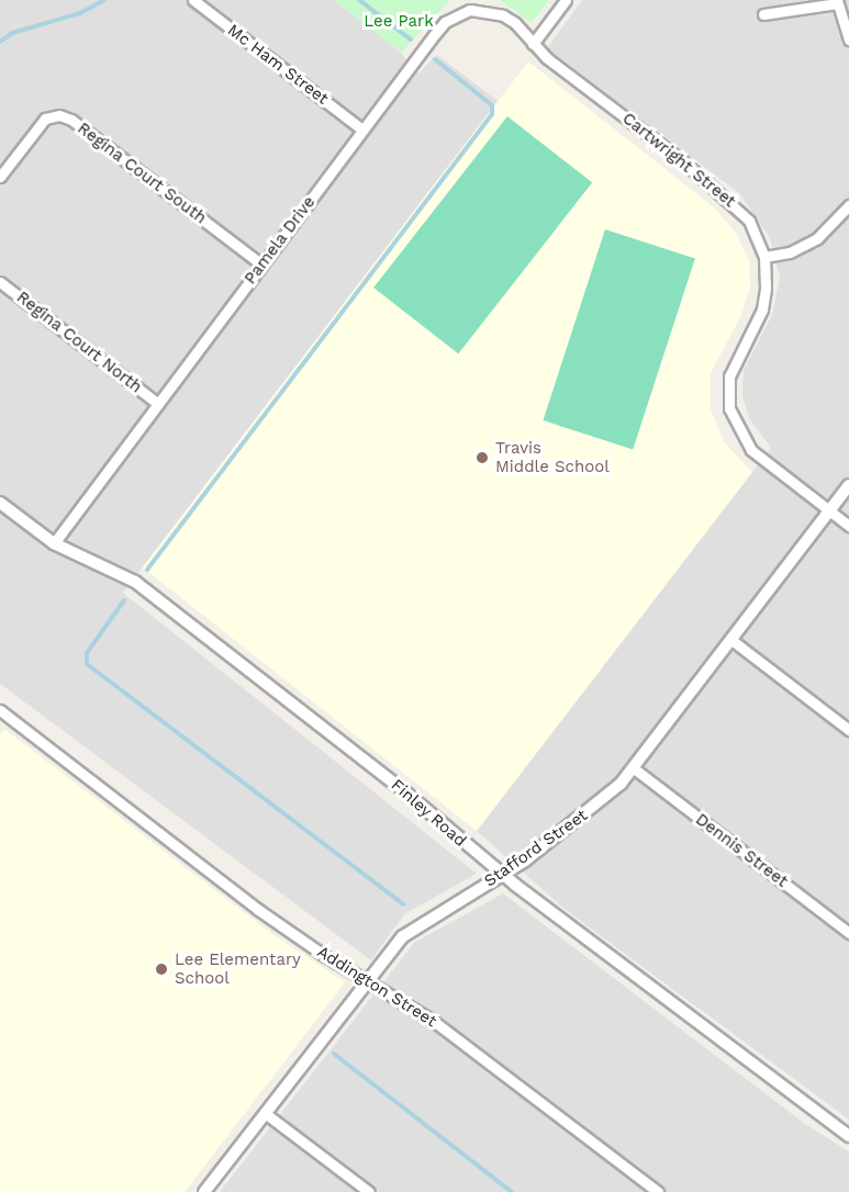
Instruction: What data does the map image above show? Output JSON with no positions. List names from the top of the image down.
{
  "streets": {
    "street": [
      "Mc Ham Street",
      "Cartwright Street",
      "Regina Court South",
      "Pamela Drive",
      "Regina Court North",
      "Finley Road",
      "Stafford Street",
      "Dennis Street",
      "Addington Street"
    ]
  },
  "crossings": [
    ["Mc Ham Street", "Pamela Drive"],
    ["Cartwright Street", "Pamela Drive"],
    ["Cartwright Street", "Stafford Street"],
    ["Regina Court South", "Pamela Drive"],
    ["Pamela Drive", "Regina Court North"],
    ["Pamela Drive", "Finley Road"],
    ["Finley Road", "Stafford Street"],
    ["Stafford Street", "Dennis Street"],
    ["Stafford Street", "Addington Street"]
  ],
  "parks": ["Lee Park"],
  "places": ["Travis Middle School", "Lee Elementary School"]
}
